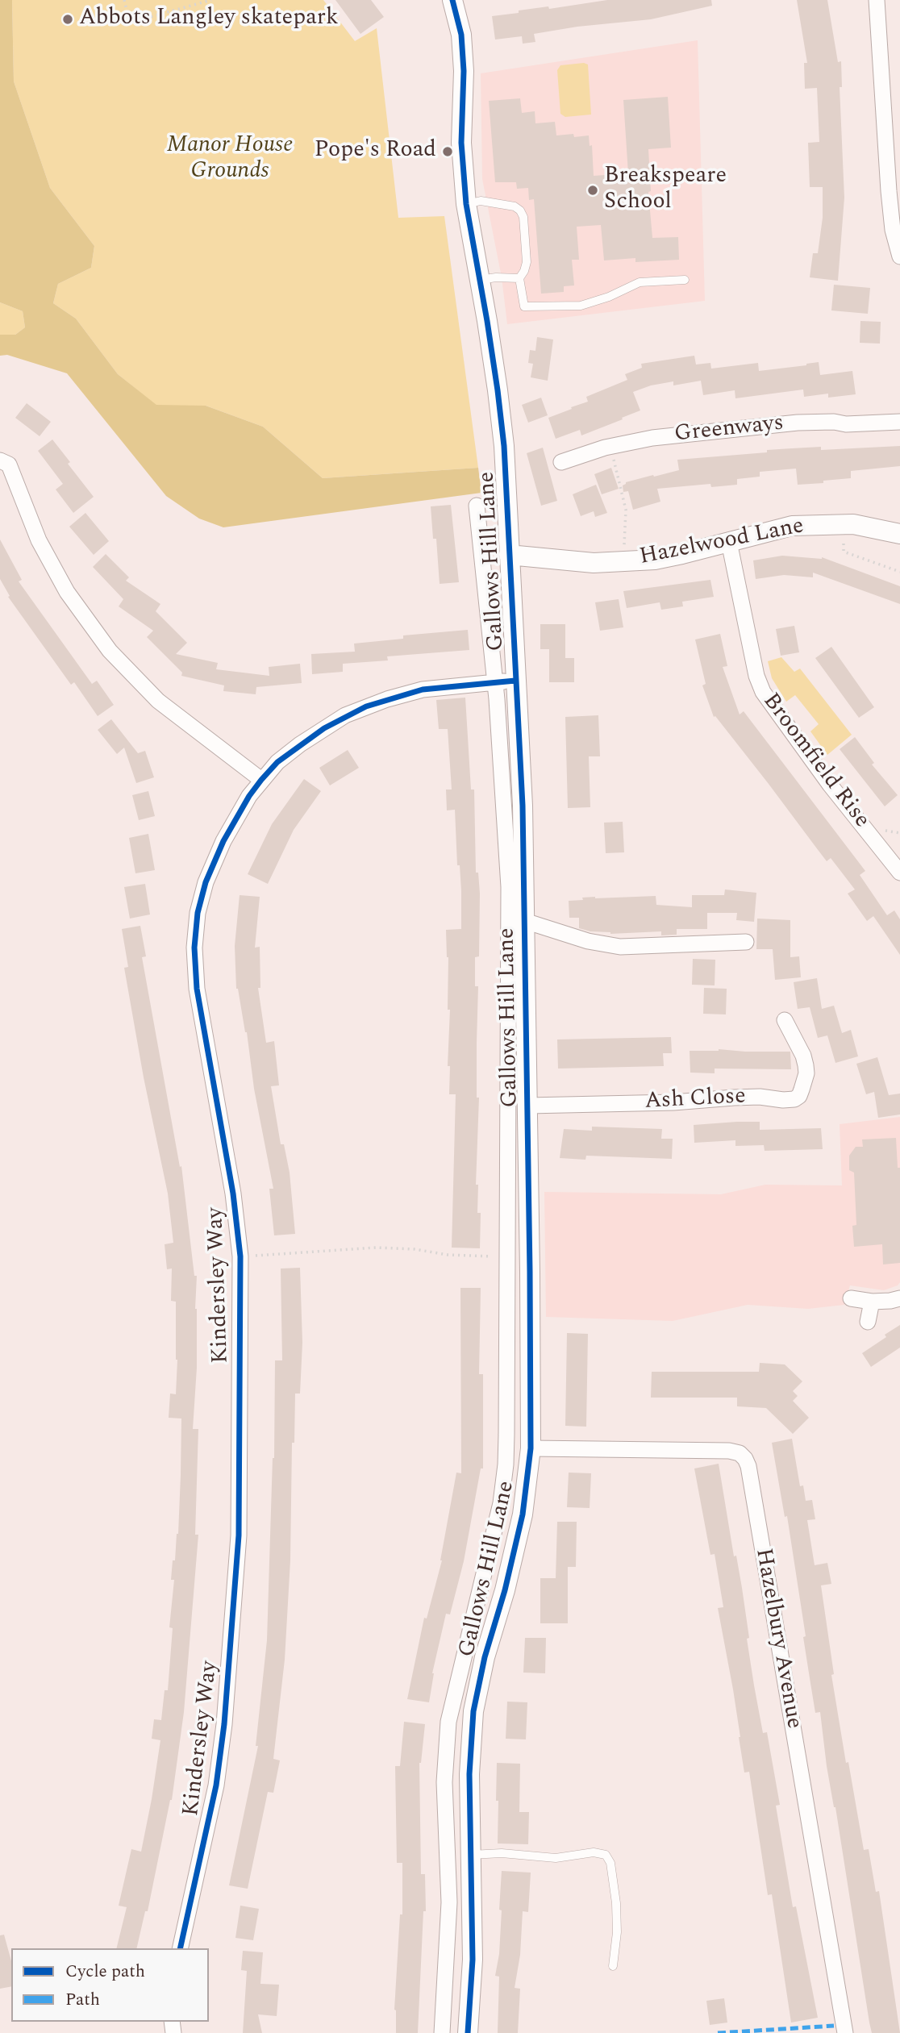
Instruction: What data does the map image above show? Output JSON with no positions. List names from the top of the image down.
{
  "streets": {
    "street": [
      "Greenways",
      "Hazelwood Lane",
      "Gallows Hill Lane",
      "Broomfield Rise",
      "Ash Close",
      "Kindersley Way",
      "Hazelbury Avenue"
    ]
  },
  "crossings": [
    ["Hazelwood Lane", "Gallows Hill Lane"],
    ["Hazelwood Lane", "Broomfield Rise"],
    ["Gallows Hill Lane", "Ash Close"],
    ["Gallows Hill Lane", "Kindersley Way"],
    ["Gallows Hill Lane", "Hazelbury Avenue"]
  ],
  "parks": ["Manor House Grounds"],
  "places": ["Abbots Langley skatepark", "Pope's Road", "Breakspeare School"],
  "legend": ["Cycle path", "Path"]
}
